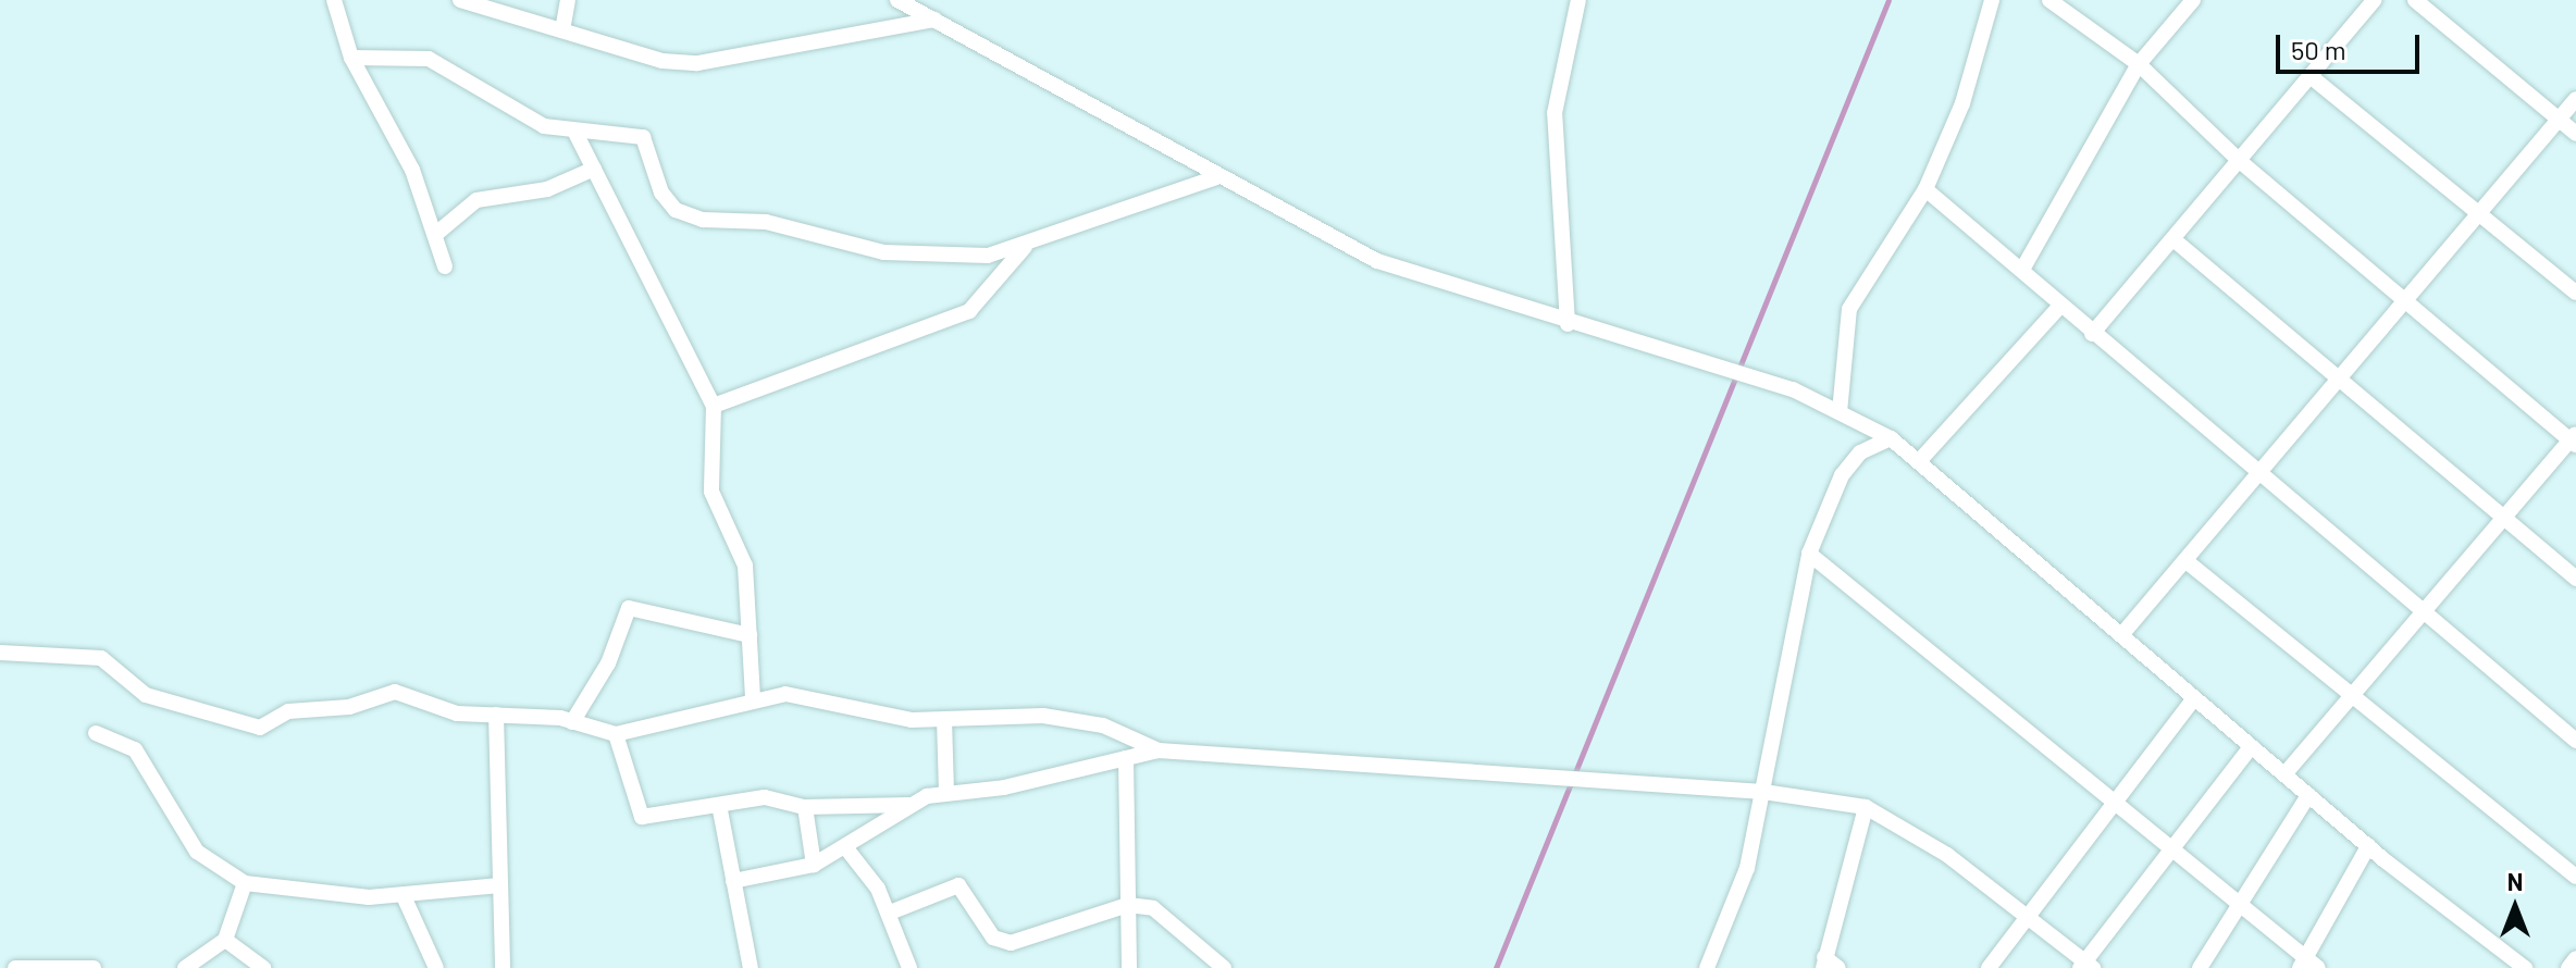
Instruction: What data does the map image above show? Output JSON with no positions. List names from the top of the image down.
{
  "scale_bar": "50 m",
  "north": "top"
}
